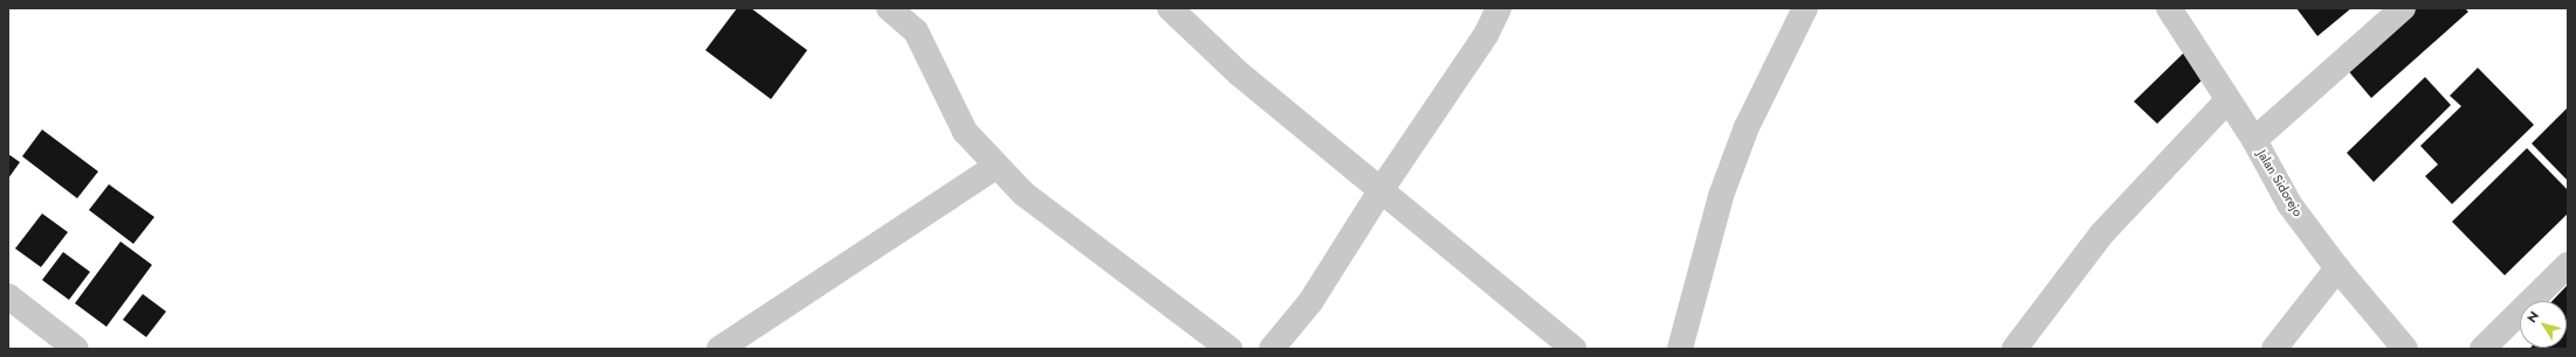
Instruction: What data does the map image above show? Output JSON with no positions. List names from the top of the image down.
{
  "streets": {
    "street": ["Jalan Sidorejo"]
  },
  "north": "top left"
}
